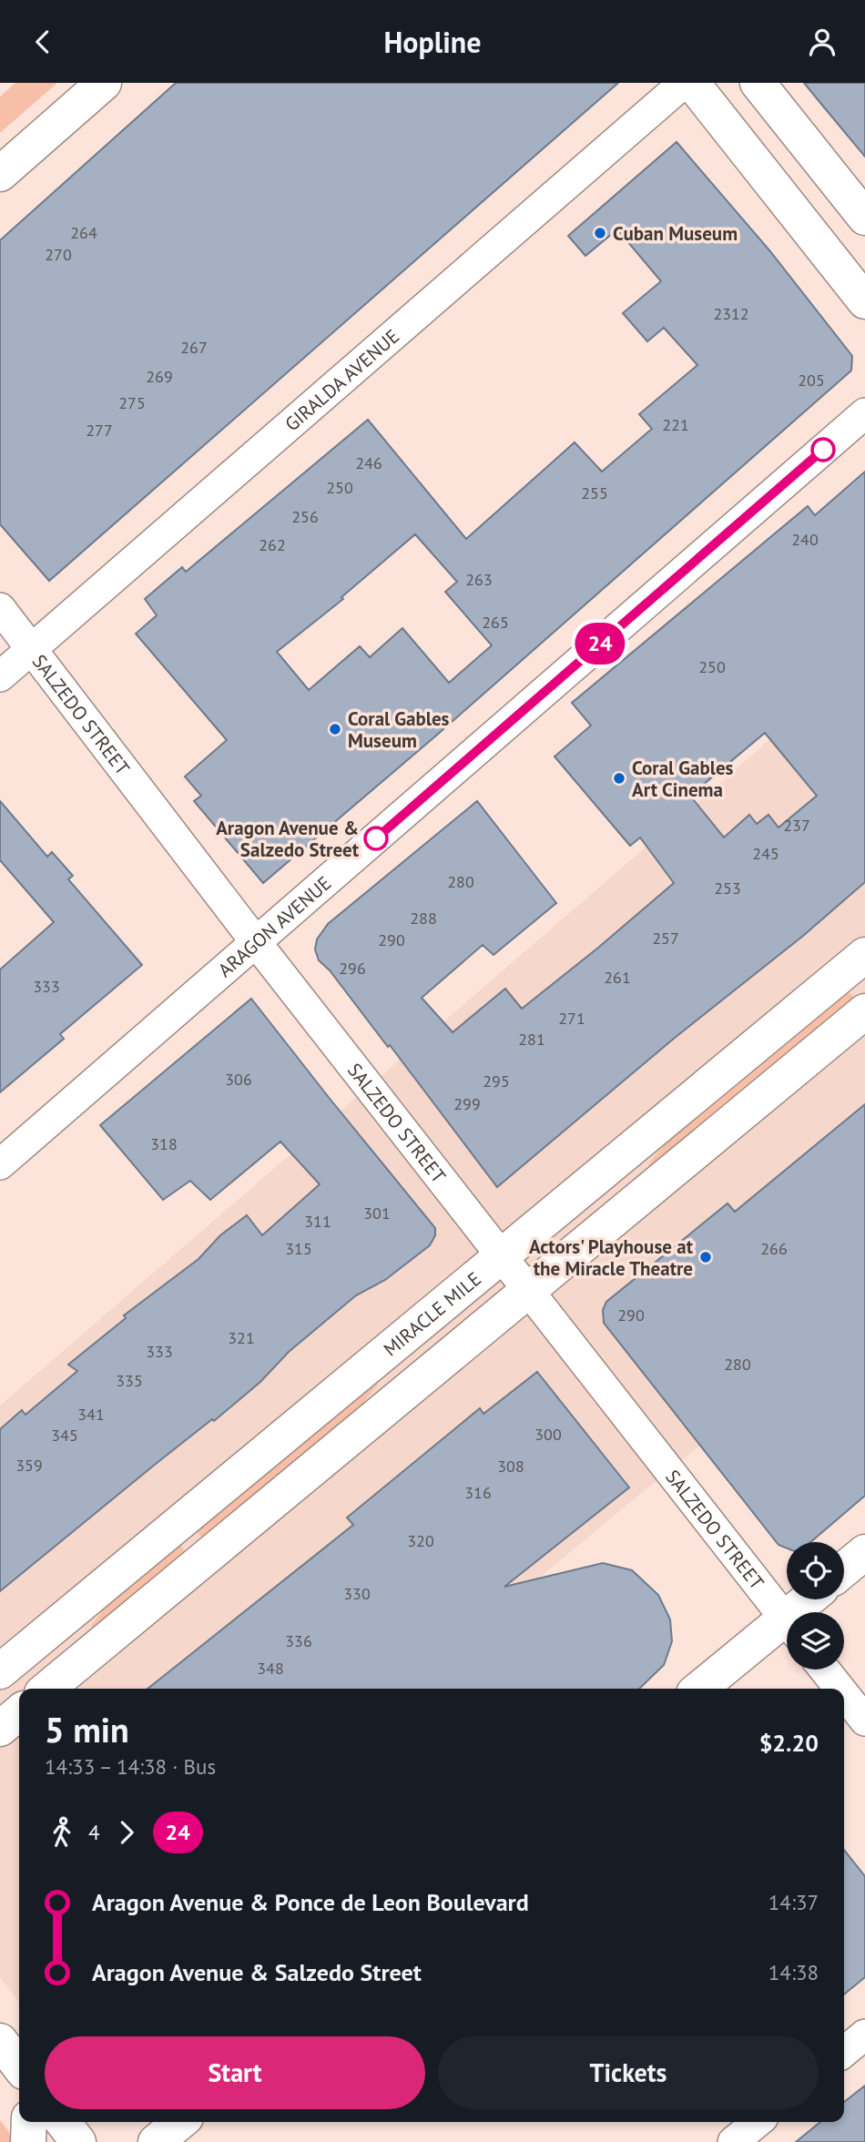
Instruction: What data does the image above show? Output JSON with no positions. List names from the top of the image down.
{
  "streets": {
    "main road": ["MIRACLE MILE"],
    "street": ["GIRALDA AVENUE", "SALZEDO STREET", "ARAGON AVENUE"]
  },
  "crossings": [
    ["GIRALDA AVENUE", "SALZEDO STREET"],
    ["SALZEDO STREET", "ARAGON AVENUE"],
    ["SALZEDO STREET", "MIRACLE MILE"]
  ],
  "places": [
    "Cuban Museum",
    "Coral Gables Museum",
    "Coral Gables Art Cinema",
    "Aragon Avenue & Salzedo Street",
    "Actors' Playhouse at the Miracle Theatre"
  ],
  "lines": ["bus line 24"],
  "house_numbers": [
    "264",
    "270",
    "2312",
    "267",
    "269",
    "205",
    "275",
    "221",
    "277",
    "246",
    "250",
    "255",
    "256",
    "240",
    "262",
    "263",
    "265",
    "250",
    "237",
    "245",
    "280",
    "253",
    "288",
    "257",
    "290",
    "296",
    "261",
    "333",
    "271",
    "281",
    "306",
    "295",
    "299",
    "318",
    "301",
    "311",
    "315",
    "266",
    "290",
    "321",
    "333",
    "280",
    "335",
    "341",
    "300",
    "345",
    "359",
    "308",
    "316",
    "320",
    "330",
    "336",
    "348"
  ],
  "page": {
    "header": "Hopline",
    "on_map": "24",
    "heading": ["5 min", "14:33 – 14:38 · Bus", "$2.20"],
    "legs": ["4", "24"],
    "list": [
      {
        "name": "Aragon Avenue & Ponce de Leon Boulevard",
        "value": "14:37"
      },
      {
        "name": "Aragon Avenue & Salzedo Street",
        "value": "14:38"
      }
    ],
    "buttons": ["Start", "Tickets"]
  }
}
